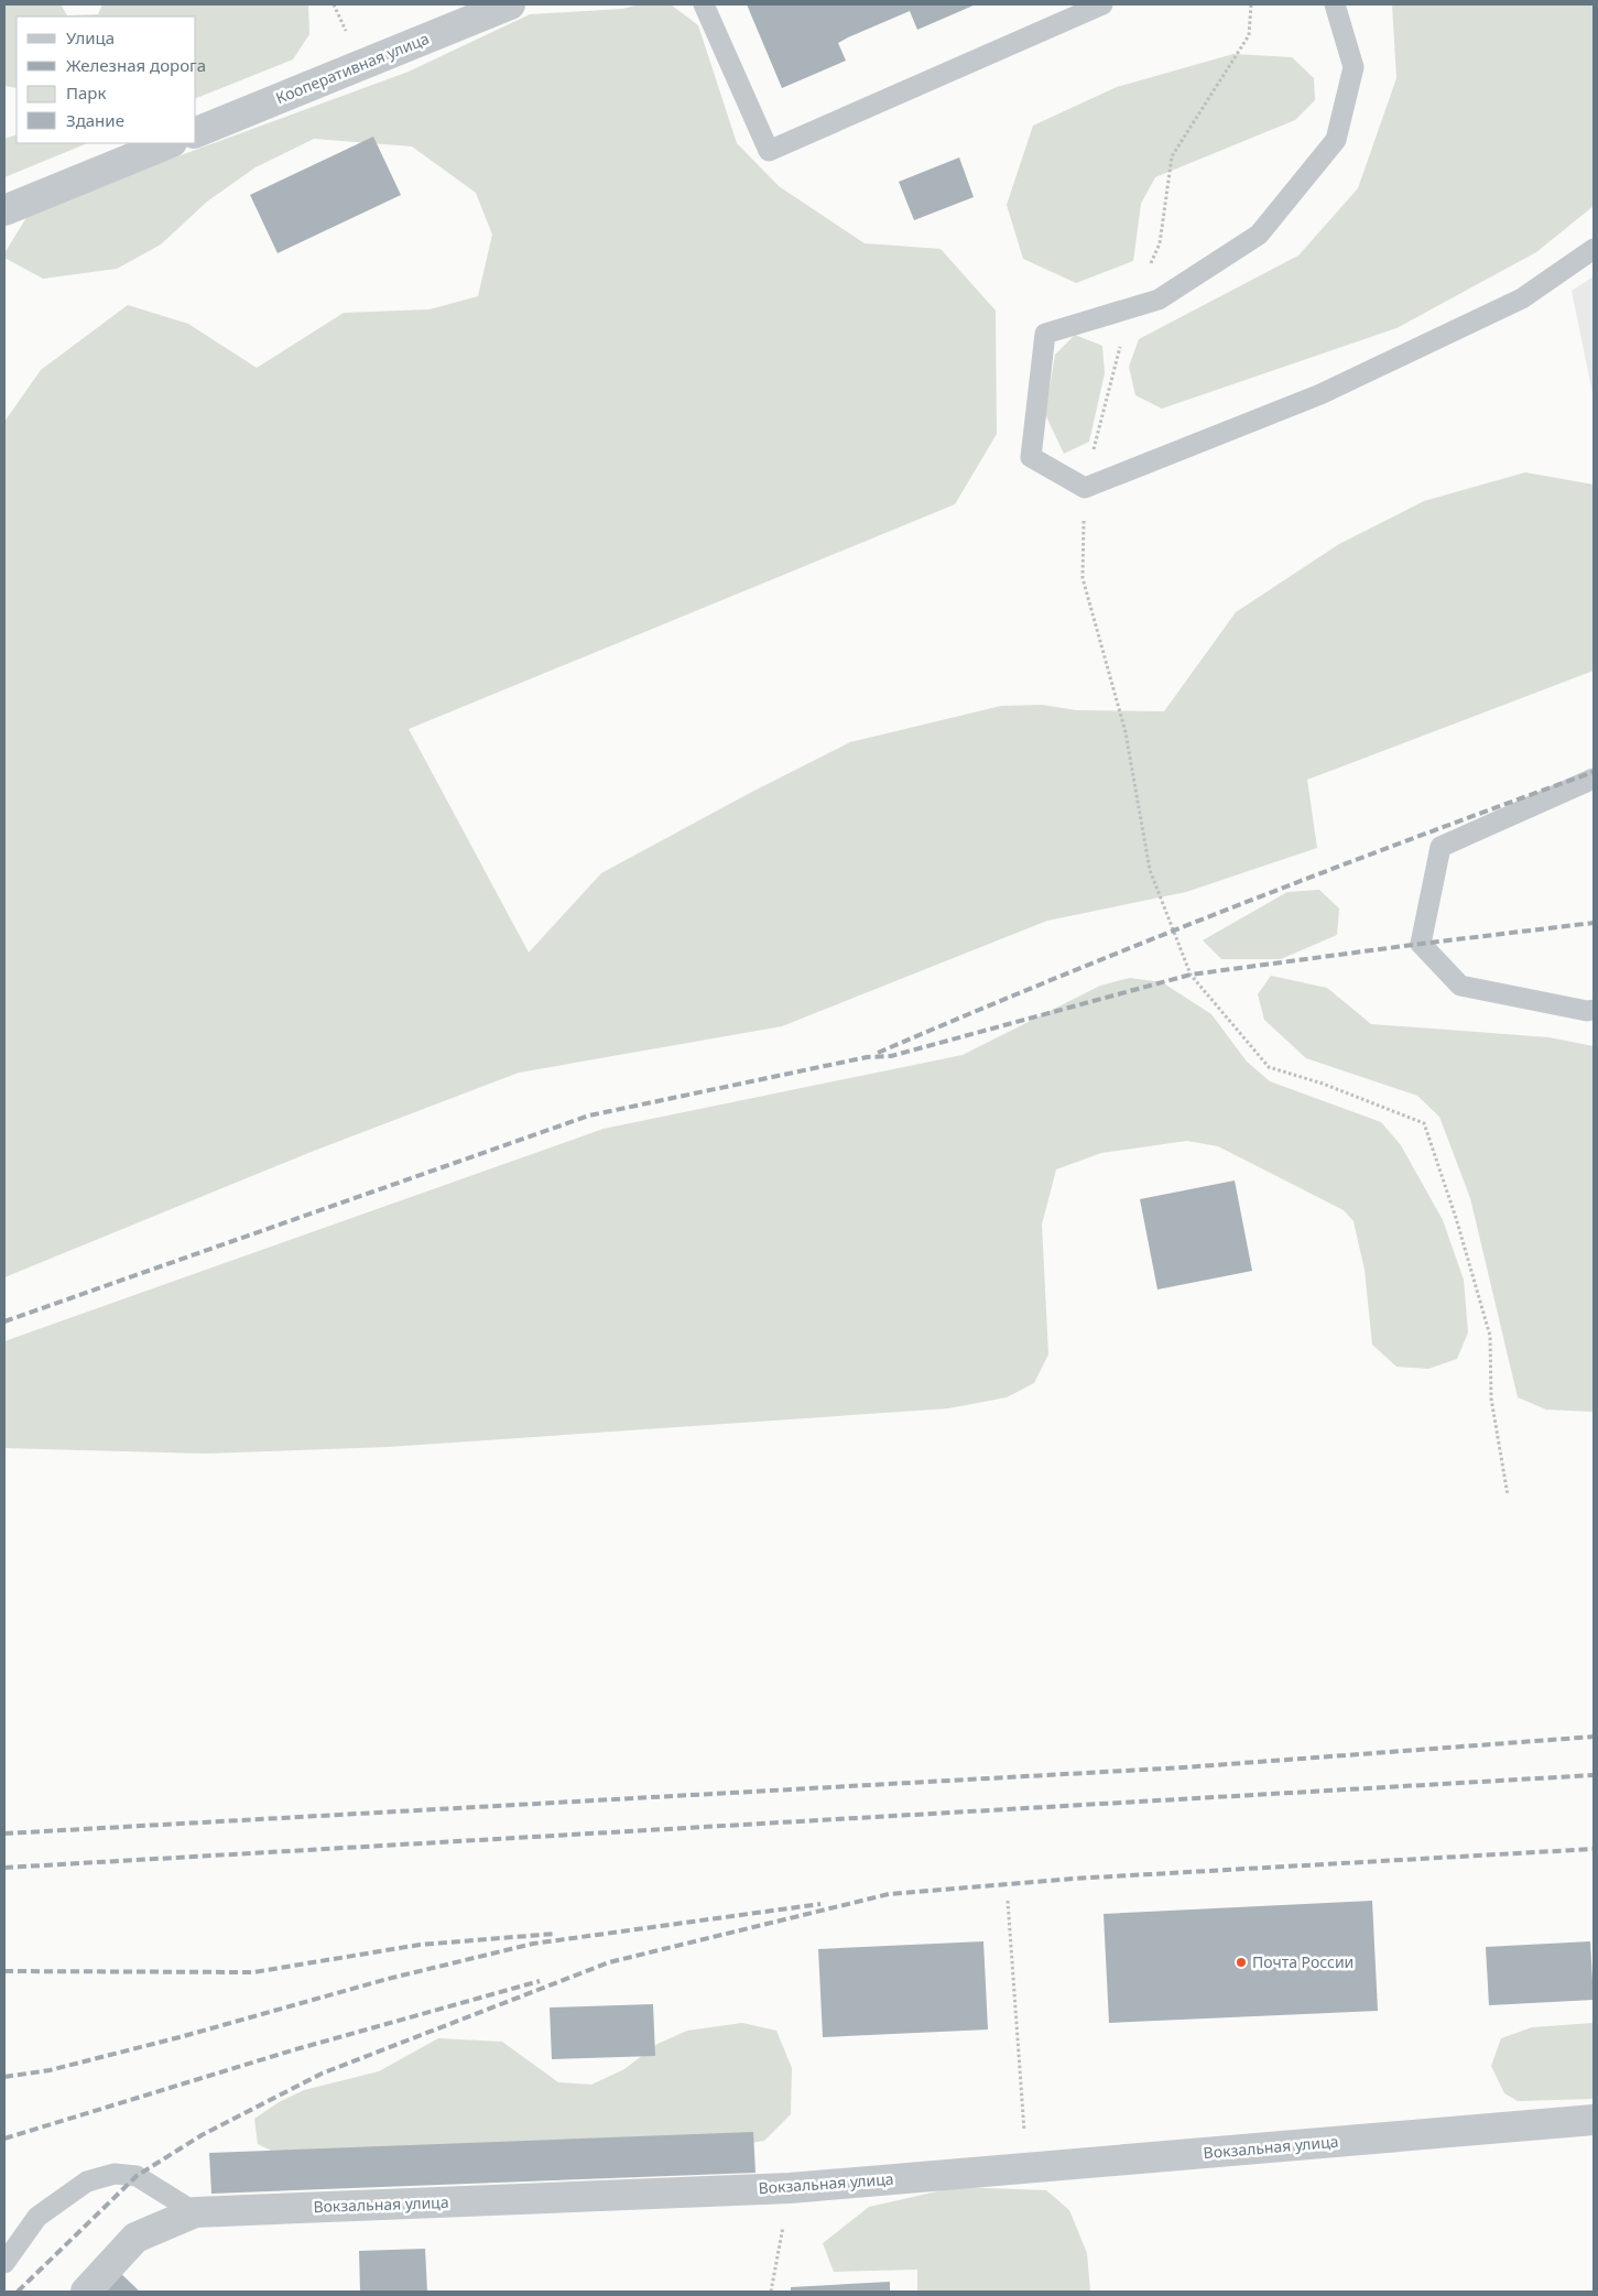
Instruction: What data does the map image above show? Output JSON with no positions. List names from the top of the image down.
{
  "streets": {
    "street": ["Кооперативная улица", "Вокзальная улица"]
  },
  "places": ["Почта России"],
  "legend": [
    "Улица",
    "Железная дорога",
    "Парк",
    "Здание"
  ]
}
